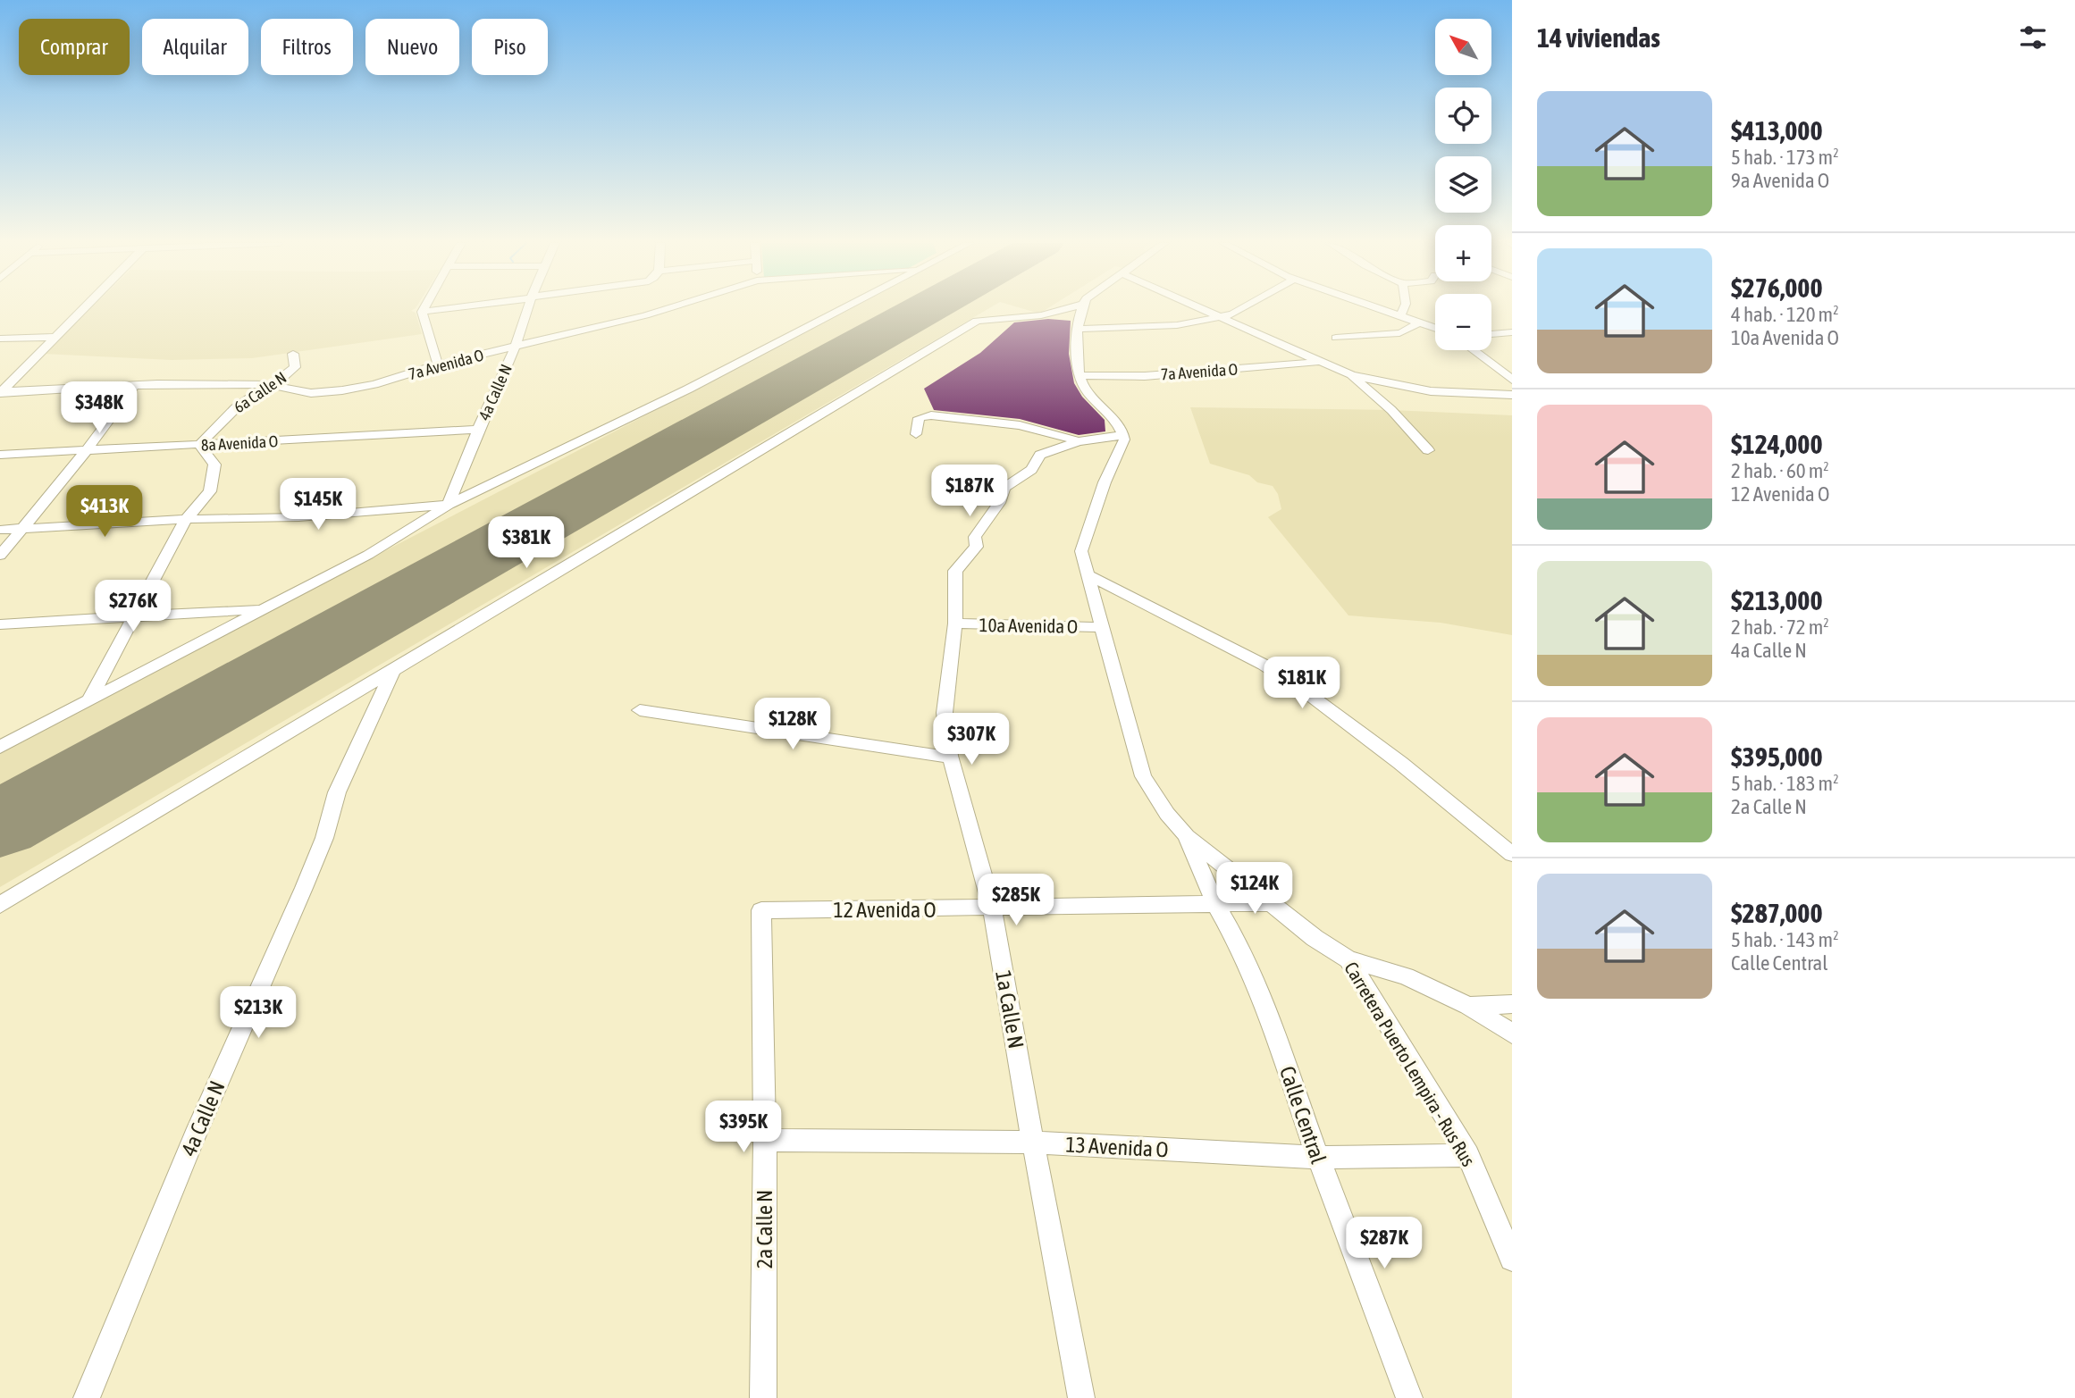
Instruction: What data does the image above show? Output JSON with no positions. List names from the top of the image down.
{
  "streets": {
    "street": [
      "7a Avenida O",
      "6a Calle N",
      "4a Calle N",
      "8a Avenida O",
      "10a Avenida O",
      "12 Avenida O",
      "1a Calle N",
      "Carretera Puerto Lempira - Rus Rus",
      "Calle Central",
      "13 Avenida O",
      "2a Calle N"
    ]
  },
  "crossings": [
    ["7a Avenida O", "6a Calle N"],
    ["7a Avenida O", "4a Calle N"],
    ["6a Calle N", "8a Avenida O"],
    ["4a Calle N", "8a Avenida O"],
    ["10a Avenida O", "1a Calle N"],
    ["10a Avenida O", "Carretera Puerto Lempira - Rus Rus"],
    ["12 Avenida O", "1a Calle N"],
    ["12 Avenida O", "Carretera Puerto Lempira - Rus Rus"],
    ["12 Avenida O", "Calle Central"],
    ["12 Avenida O", "2a Calle N"],
    ["1a Calle N", "13 Avenida O"],
    ["Carretera Puerto Lempira - Rus Rus", "Calle Central"],
    ["Carretera Puerto Lempira - Rus Rus", "13 Avenida O"],
    ["Calle Central", "13 Avenida O"],
    ["13 Avenida O", "2a Calle N"]
  ],
  "north": "top left",
  "page": {
    "heading": "14 viviendas",
    "map_buttons": ["+", "−"],
    "chip": [
      "Comprar",
      "Alquilar",
      "Filtros",
      "Nuevo",
      "Piso"
    ],
    "list": [
      {
        "name": "$413,000",
        "note": "5 hab. · 173 m² · 9a Avenida O"
      },
      {
        "name": "$276,000",
        "note": "4 hab. · 120 m² · 10a Avenida O"
      },
      {
        "name": "$124,000",
        "note": "2 hab. · 60 m² · 12 Avenida O"
      },
      {
        "name": "$213,000",
        "note": "2 hab. · 72 m² · 4a Calle N"
      },
      {
        "name": "$395,000",
        "note": "5 hab. · 183 m² · 2a Calle N"
      },
      {
        "name": "$287,000",
        "note": "5 hab. · 143 m² · Calle Central"
      }
    ],
    "price": [
      "$348K",
      "$187K",
      "$145K",
      "$413K",
      "$381K",
      "$276K",
      "$181K",
      "$128K",
      "$307K",
      "$124K",
      "$285K",
      "$213K",
      "$395K",
      "$287K"
    ]
  }
}
